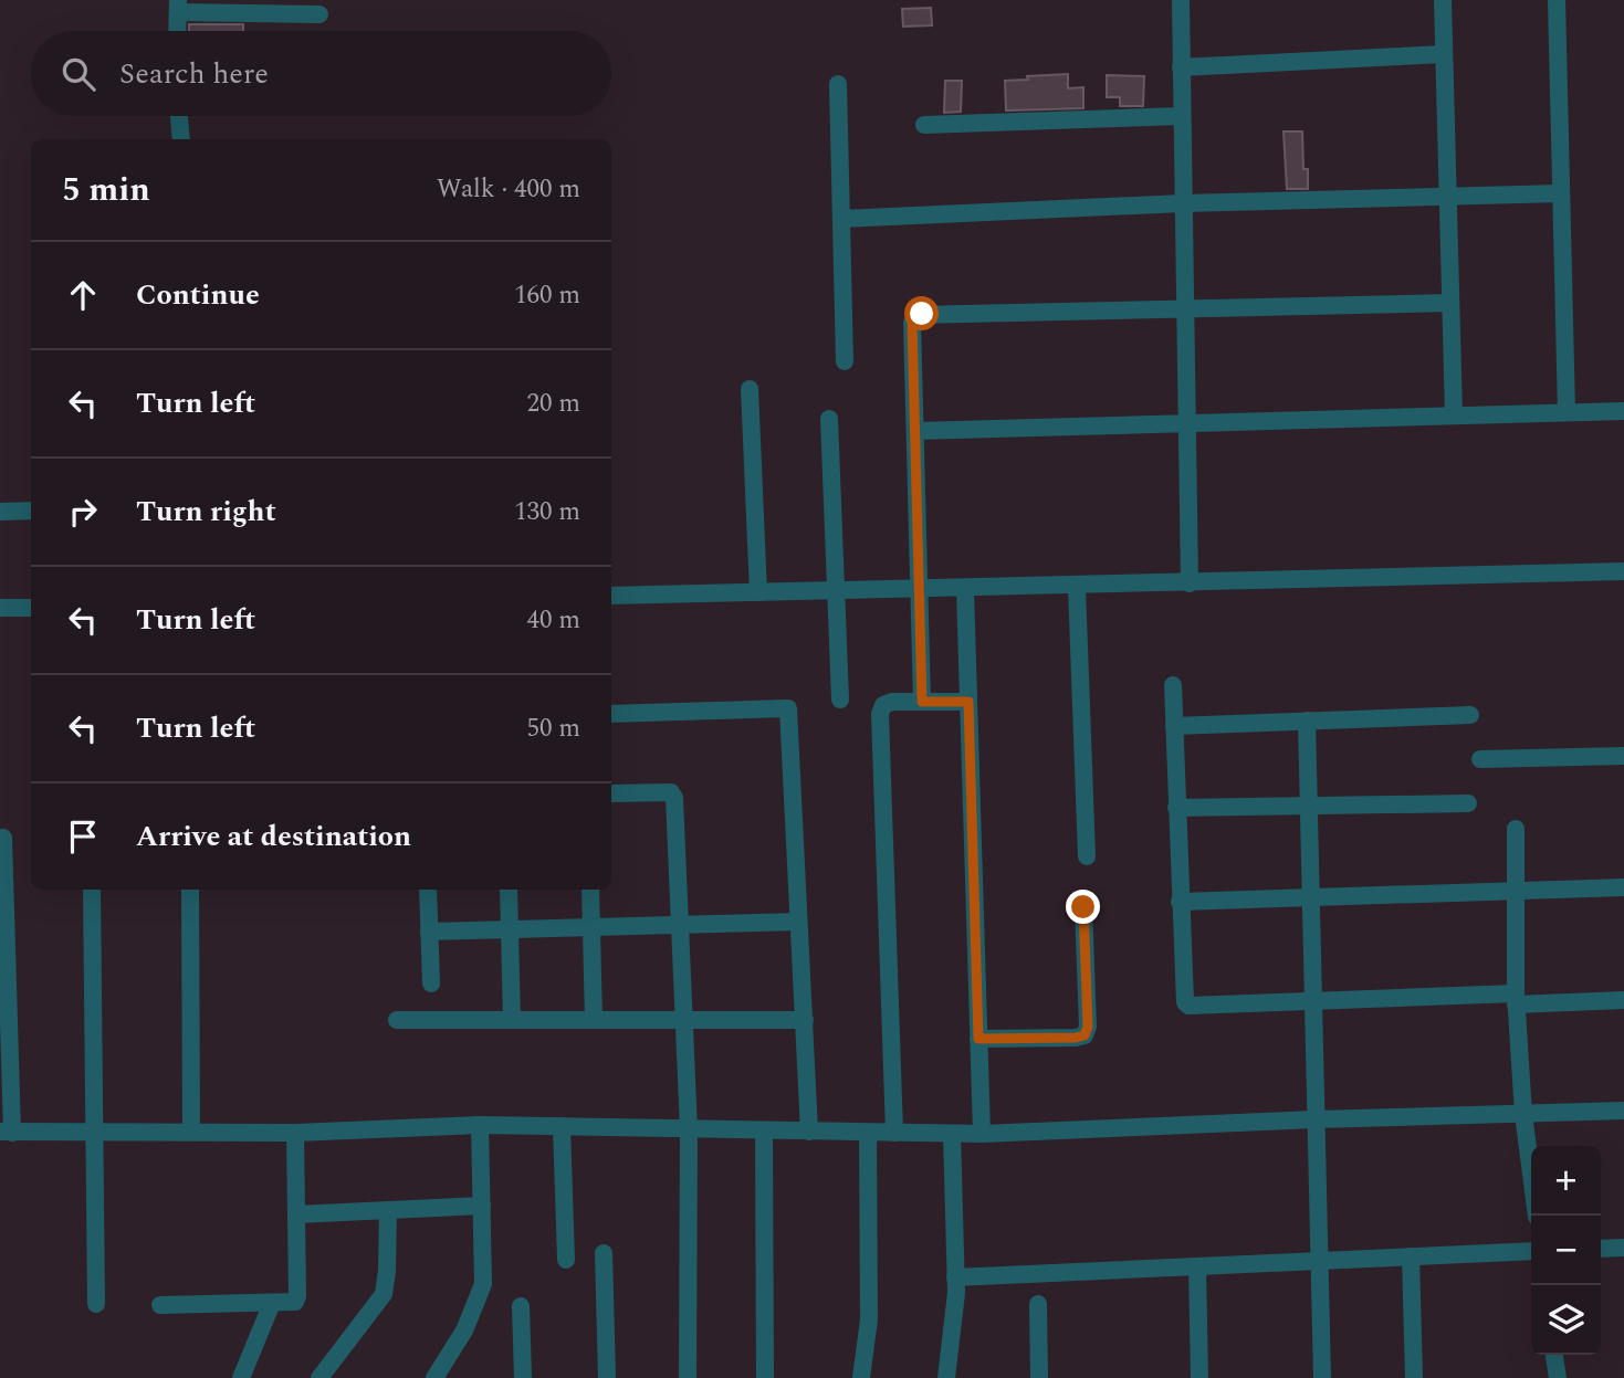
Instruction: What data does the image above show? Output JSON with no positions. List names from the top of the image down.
{
  "page": {
    "search": "Search here",
    "heading": ["5 min", "Walk · 400 m"],
    "list": [
      ["Continue", "160 m"],
      ["Turn left", "20 m"],
      ["Turn right", "130 m"],
      ["Turn left", "40 m"],
      ["Turn left", "50 m"],
      "Arrive at destination"
    ],
    "map_buttons": ["+", "−"]
  }
}
